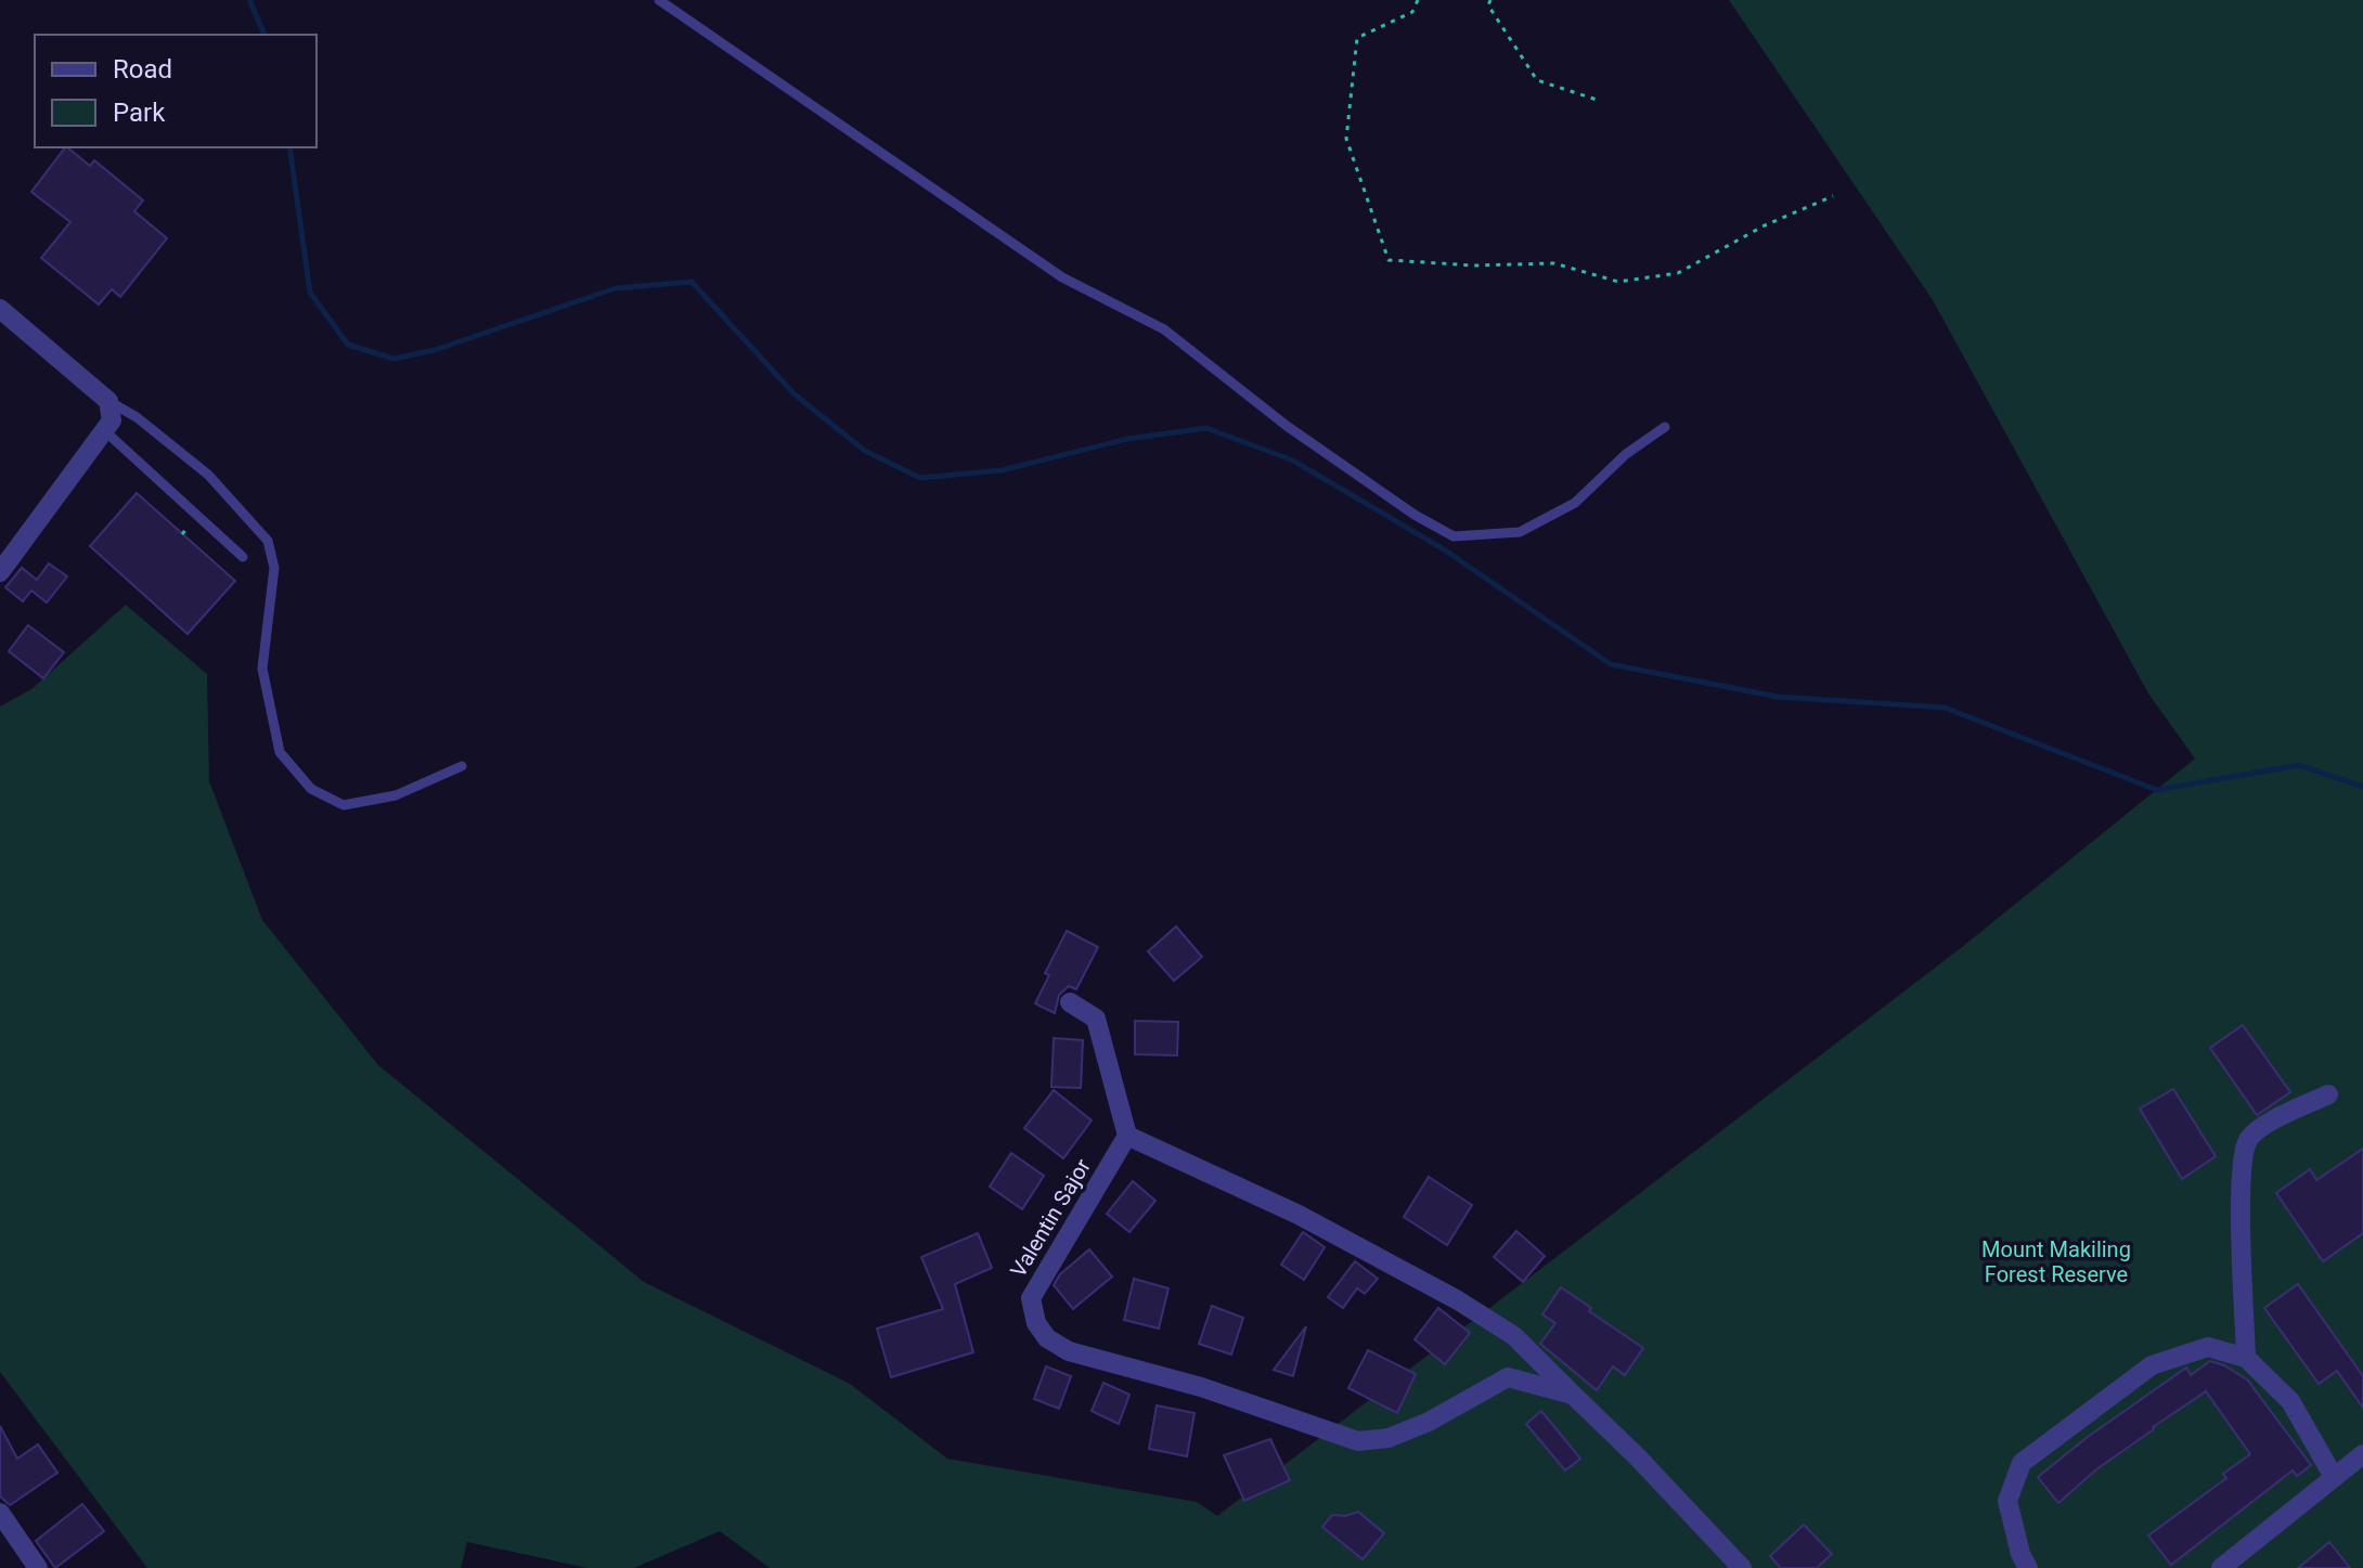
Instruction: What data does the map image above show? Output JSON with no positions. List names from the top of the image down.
{
  "streets": {
    "street": ["Valentin Sajor"]
  },
  "parks": ["Mount Makiling Forest Reserve"],
  "legend": ["Road", "Park"]
}
